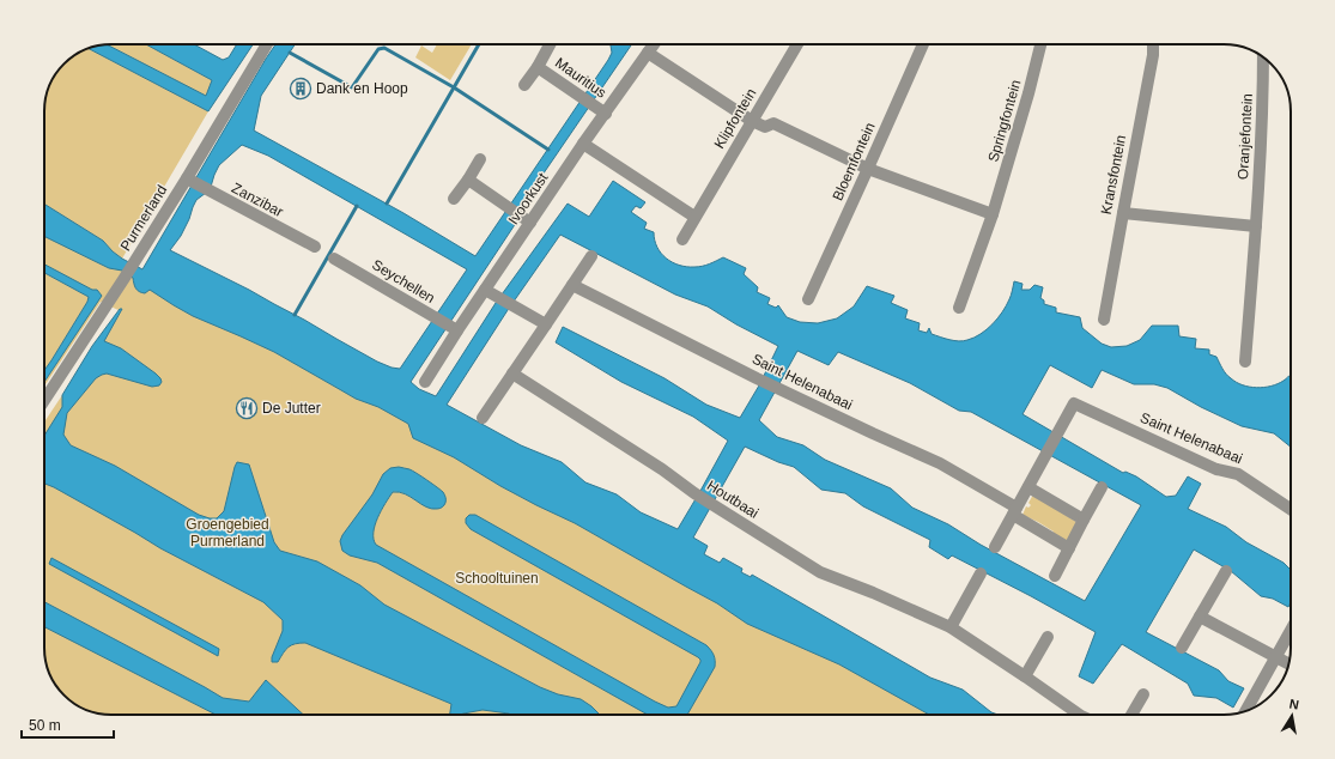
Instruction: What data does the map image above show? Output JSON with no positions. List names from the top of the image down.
{
  "streets": {
    "street": [
      "Mauritius",
      "Klipfontein",
      "Springfontein",
      "Oranjefontein",
      "Bloemfontein",
      "Kransfontein",
      "Ivoorkust",
      "Zanzibar",
      "Purmerland",
      "Seychellen",
      "Saint Helenabaai",
      "Houtbaai"
    ]
  },
  "crossings": [
    ["Mauritius", "Ivoorkust"],
    ["Ivoorkust", "Seychellen"],
    ["Zanzibar", "Purmerland"]
  ],
  "parks": ["Groengebied Purmerland", "Schooltuinen"],
  "places": {
    "building": ["Dank en Hoop"],
    "restaurant": ["De Jutter"]
  },
  "scale_bar": "50 m",
  "north": "top"
}
